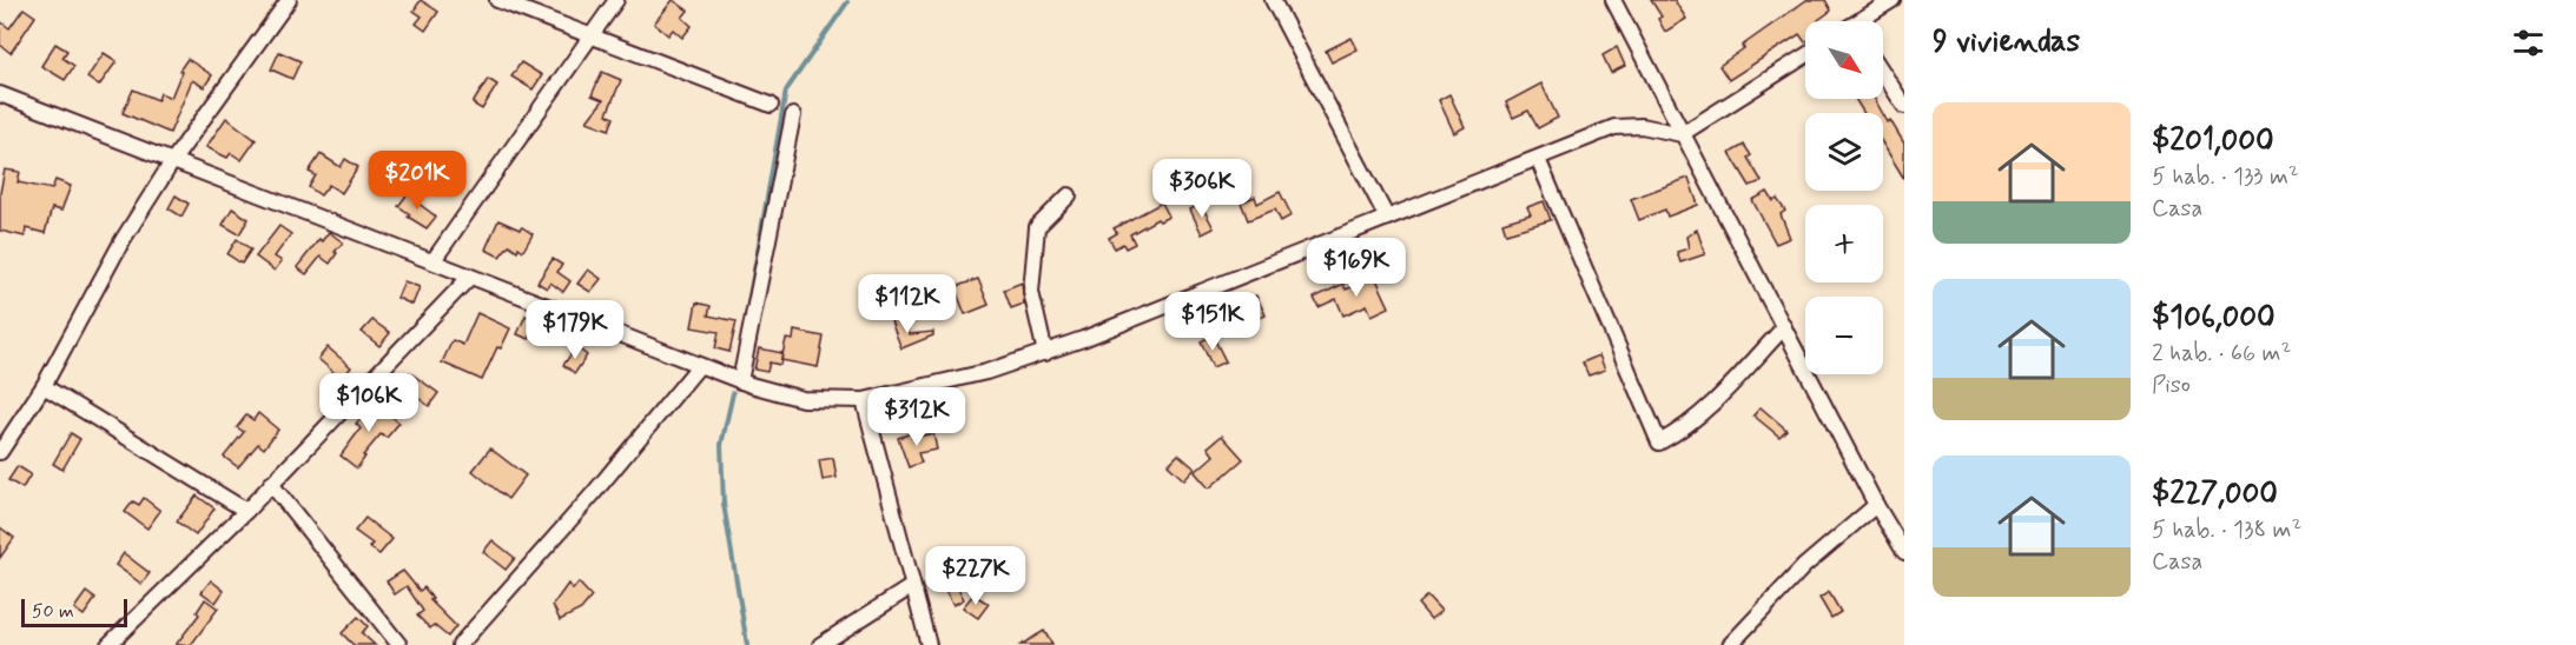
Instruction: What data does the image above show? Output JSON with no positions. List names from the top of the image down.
{
  "scale_bar": "50 m",
  "north": "bottom right",
  "page": {
    "heading": "9 viviendas",
    "map_buttons": ["+", "−"],
    "list": [
      {
        "name": "$201,000",
        "note": "5 hab. · 133 m² · Casa"
      },
      {
        "name": "$106,000",
        "note": "2 hab. · 66 m² · Piso"
      },
      {
        "name": "$227,000",
        "note": "5 hab. · 138 m² · Casa"
      }
    ],
    "price": [
      "$201K",
      "$306K",
      "$169K",
      "$112K",
      "$151K",
      "$179K",
      "$106K",
      "$312K",
      "$227K"
    ],
    "scale": "50 m"
  }
}
